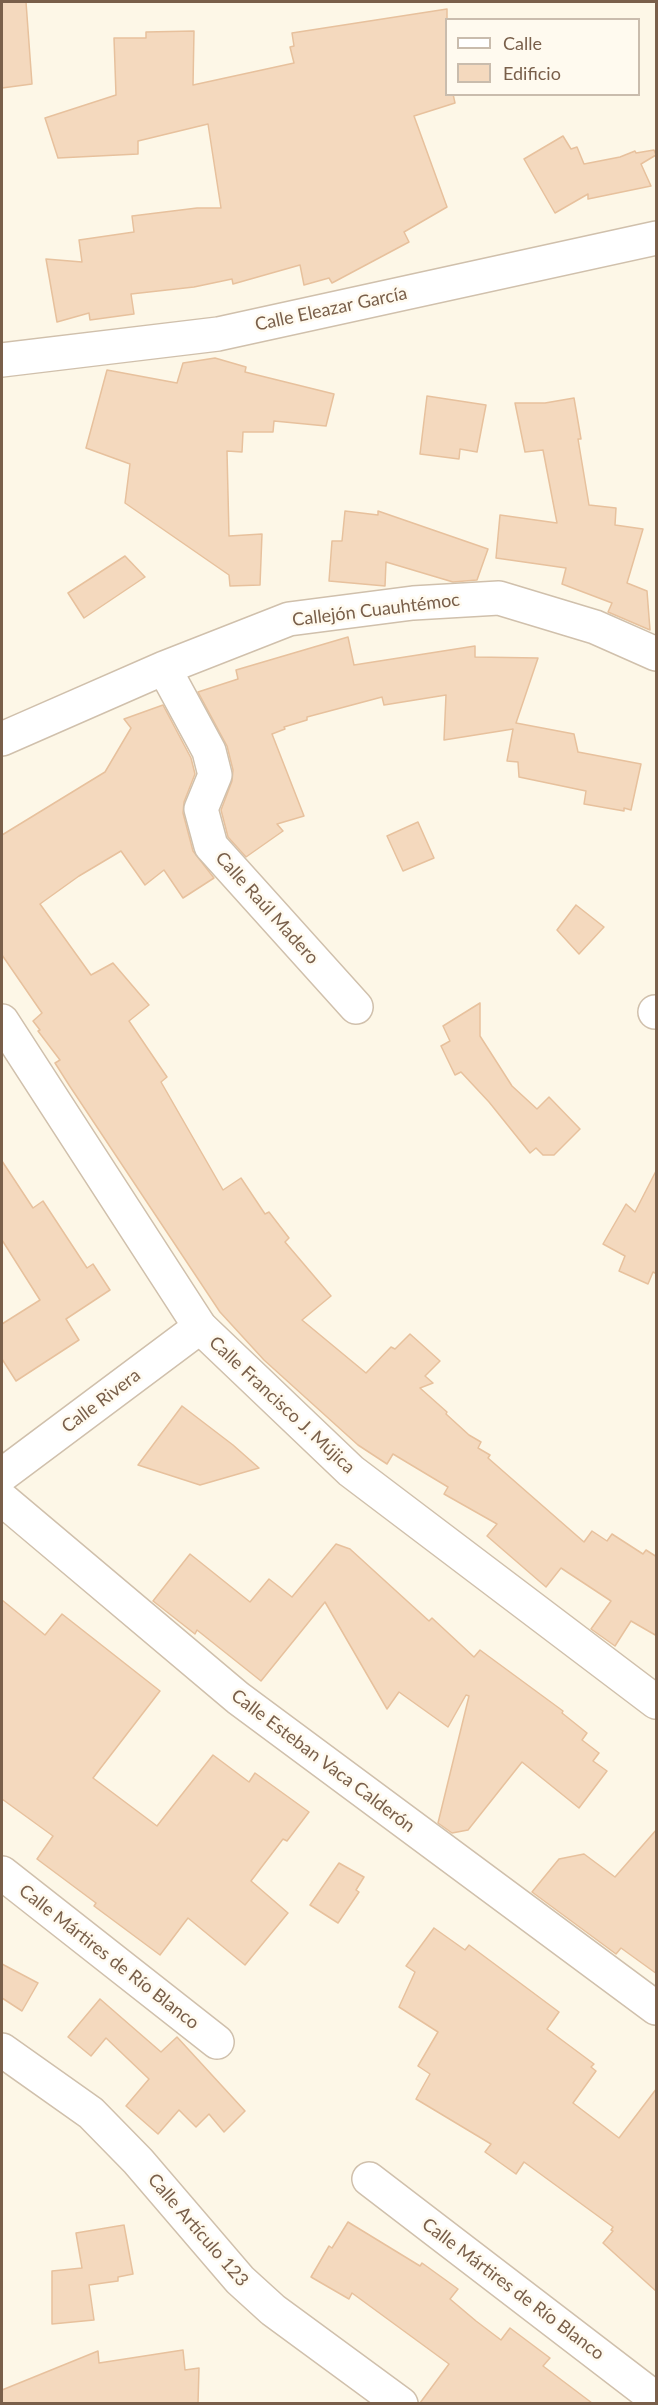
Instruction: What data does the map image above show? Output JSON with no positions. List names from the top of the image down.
{
  "streets": {
    "street": [
      "Calle Eleazar García",
      "Callejón Cuauhtémoc",
      "Calle Raúl Madero",
      "Calle Rivera",
      "Calle Francisco J. Mújica",
      "Calle Esteban Vaca Calderón",
      "Calle Mártires de Río Blanco",
      "Calle Artículo 123"
    ]
  },
  "crossings": [
    ["Callejón Cuauhtémoc", "Calle Raúl Madero"],
    ["Calle Rivera", "Calle Francisco J. Mújica"]
  ],
  "legend": ["Calle", "Edificio"]
}
